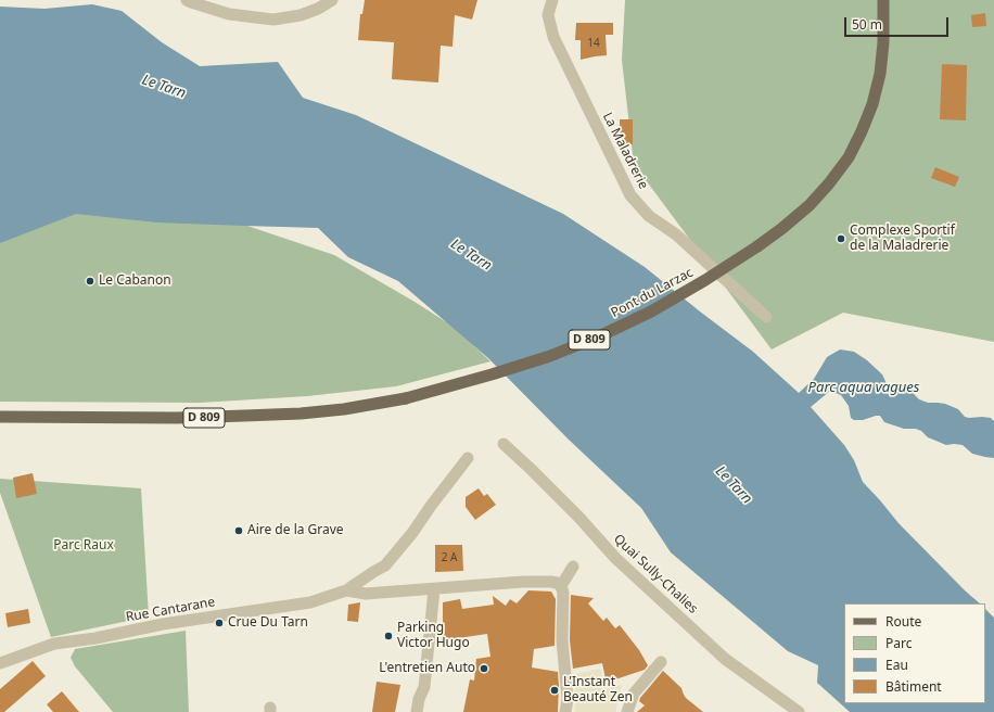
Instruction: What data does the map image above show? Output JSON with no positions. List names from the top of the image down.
{
  "streets": {
    "main road": ["Pont du Larzac", "D 809"],
    "street": ["La Maladrerie", "Quai Sully-Chalies", "Rue Cantarane"]
  },
  "water": ["Le Tarn", "Parc aqua vagues"],
  "parks": ["Parc Raux"],
  "places": [
    "Complexe Sportif de la Maladrerie",
    "Le Cabanon",
    "Aire de la Grave",
    "Crue Du Tarn",
    "Parking Victor Hugo",
    "L'entretien Auto",
    "L'Instant Beauté Zen"
  ],
  "house_numbers": ["14", "2 A"],
  "legend": [
    "Route",
    "Parc",
    "Eau",
    "Bâtiment"
  ],
  "scale_bar": "50 m"
}
